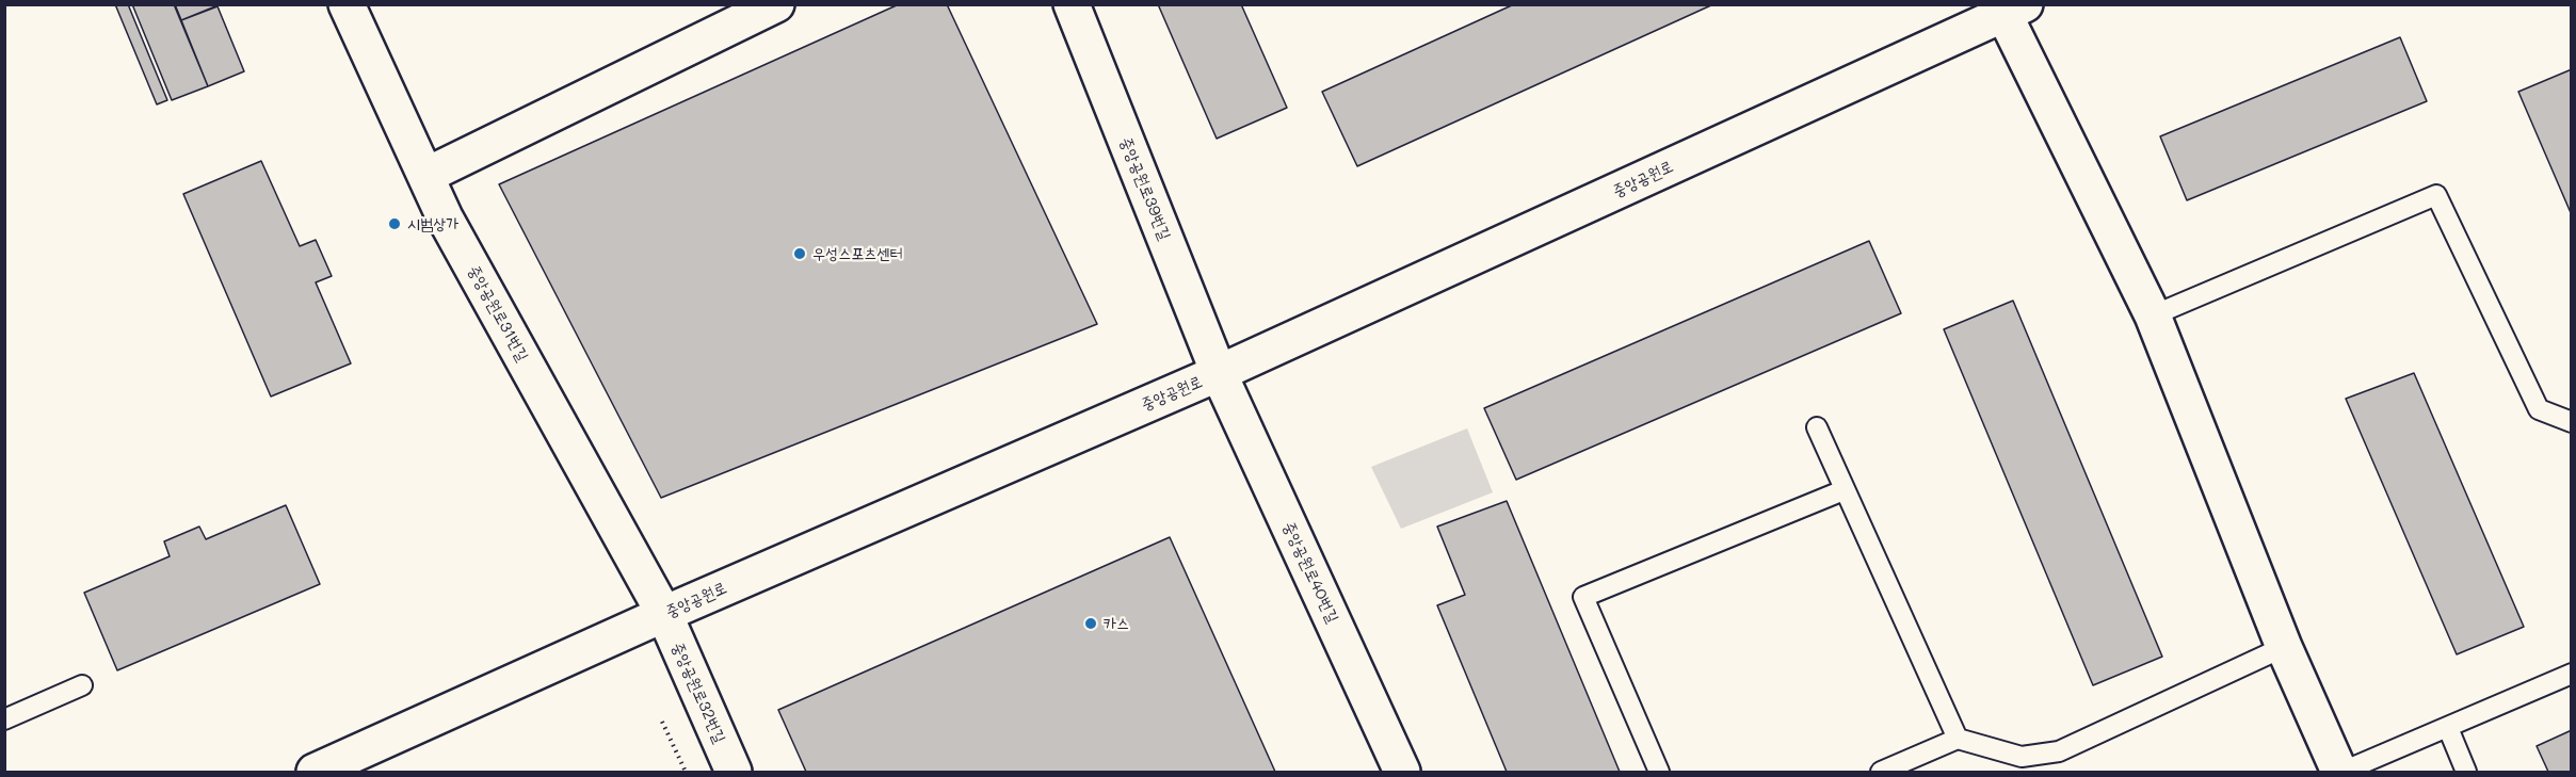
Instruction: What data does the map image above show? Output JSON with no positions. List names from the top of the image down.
{
  "streets": {
    "street": [
      "중앙공원로",
      "중앙공원로39번길",
      "중앙공원로31번길",
      "중앙공원로40번길",
      "중앙공원로32번길"
    ]
  },
  "crossings": [
    ["중앙공원로", "중앙공원로39번길"],
    ["중앙공원로", "중앙공원로31번길"],
    ["중앙공원로", "중앙공원로40번길"],
    ["중앙공원로", "중앙공원로32번길"],
    ["중앙공원로39번길", "중앙공원로40번길"],
    ["중앙공원로31번길", "중앙공원로32번길"]
  ],
  "places": ["시범상가", "우성스포츠센터", "카스"]
}
